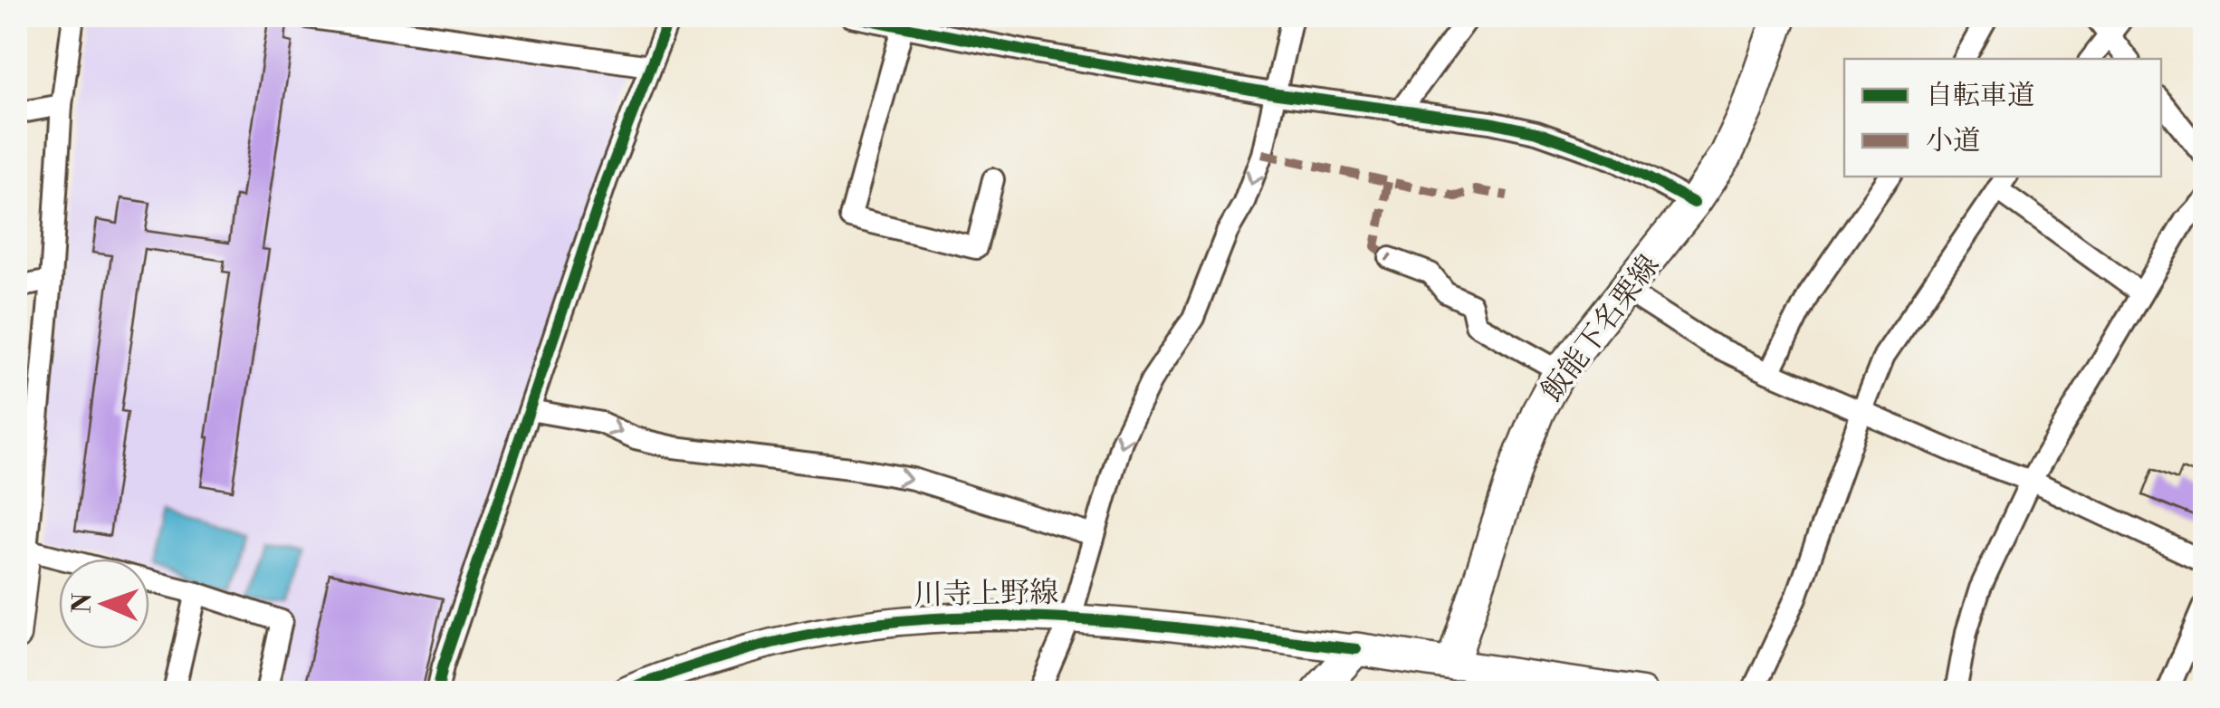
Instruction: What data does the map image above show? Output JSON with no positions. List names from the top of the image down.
{
  "streets": {
    "main road": ["飯能下名栗線"],
    "street": ["川寺上野線"]
  },
  "legend": ["自転車道", "小道"],
  "north": "left"
}
